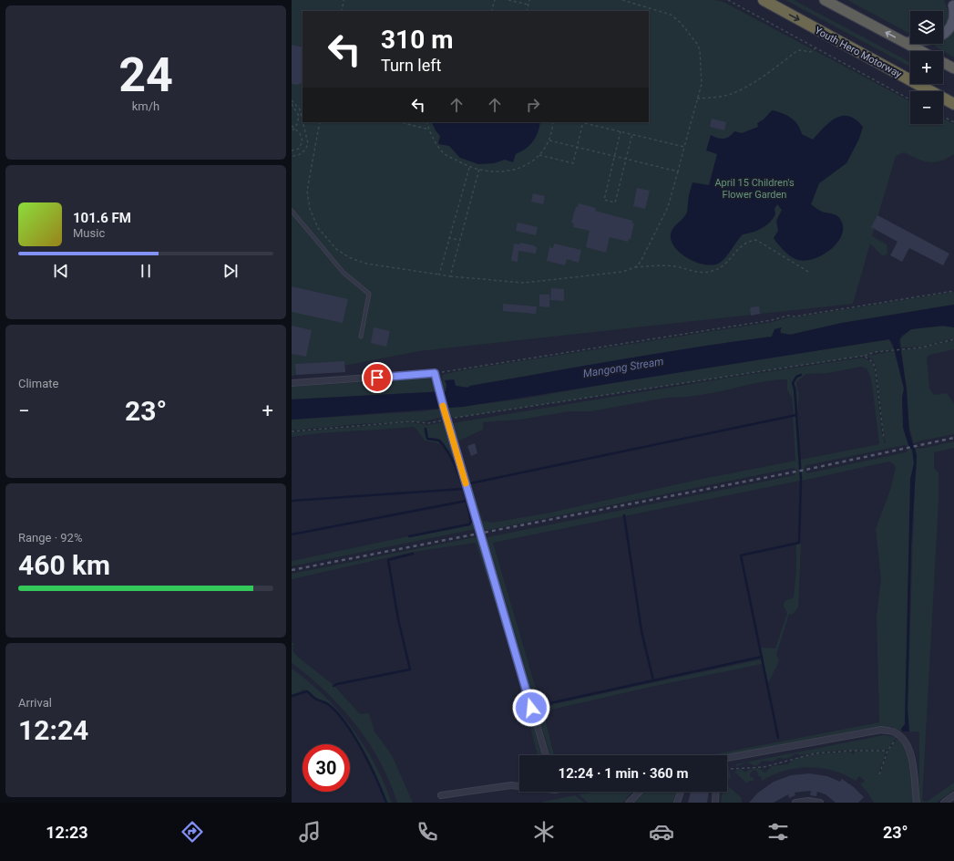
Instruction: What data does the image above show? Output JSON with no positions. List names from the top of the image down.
{
  "streets": {
    "highway": ["Youth Hero Motorway"]
  },
  "water": ["Mangong Stream"],
  "parks": ["April 15 Children's Flower Garden"],
  "page": {
    "tile": [
      ["24", "km/h"],
      "Climate",
      ["Range · 92%", "460 km"],
      ["Arrival", "12:24"]
    ],
    "map_buttons": ["+", "−"],
    "turn": ["310 m", "Turn left"],
    "song": ["101.6 FM", "Music"],
    "heat": ["−", "23°", "+"],
    "limit": "30",
    "trip": "12:24 · 1 min · 360 m",
    "tabs": ["12:23", "23°"]
  }
}
